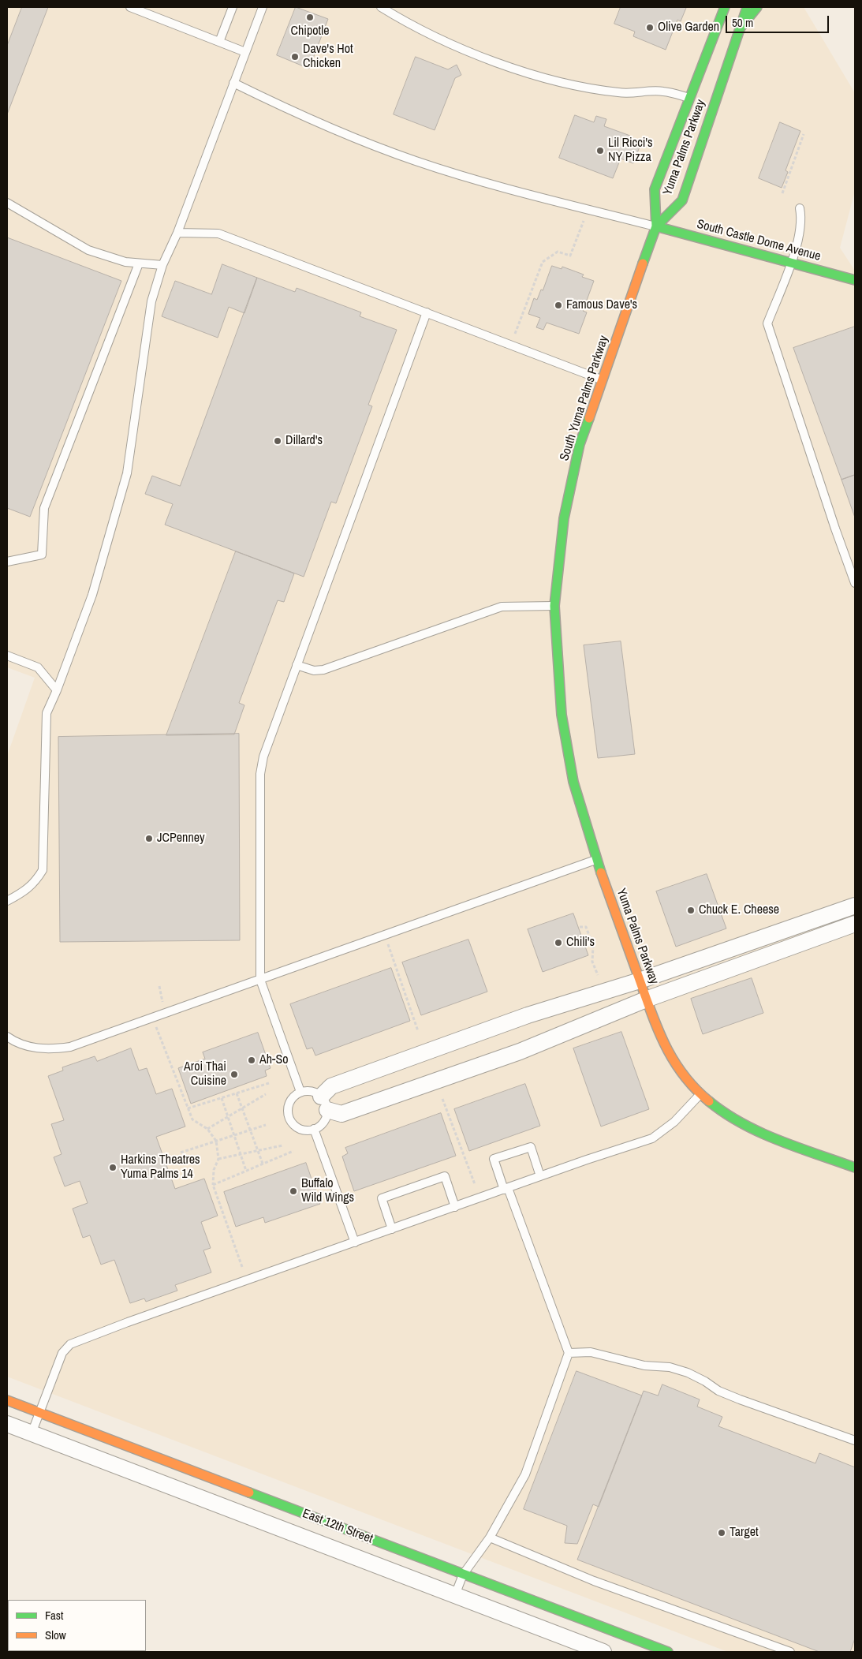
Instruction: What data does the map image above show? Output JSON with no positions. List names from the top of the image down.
{
  "streets": {
    "main road": [
      "Yuma Palms Parkway",
      "South Castle Dome Avenue",
      "South Yuma Palms Parkway",
      "East 12th Street"
    ]
  },
  "crossings": [
    ["Yuma Palms Parkway", "South Castle Dome Avenue"],
    ["Yuma Palms Parkway", "South Yuma Palms Parkway"],
    ["South Castle Dome Avenue", "South Yuma Palms Parkway"]
  ],
  "places": [
    "Chipotle",
    "Olive Garden",
    "Dave's Hot Chicken",
    "Lil Ricci's NY Pizza",
    "Famous Dave's",
    "Dillard's",
    "JCPenney",
    "Chuck E. Cheese",
    "Chili's",
    "Ah-So",
    "Aroi Thai Cuisine",
    "Harkins Theatres Yuma Palms 14",
    "Buffalo Wild Wings",
    "Target"
  ],
  "legend": ["Fast", "Slow"],
  "scale_bar": "50 m"
}
